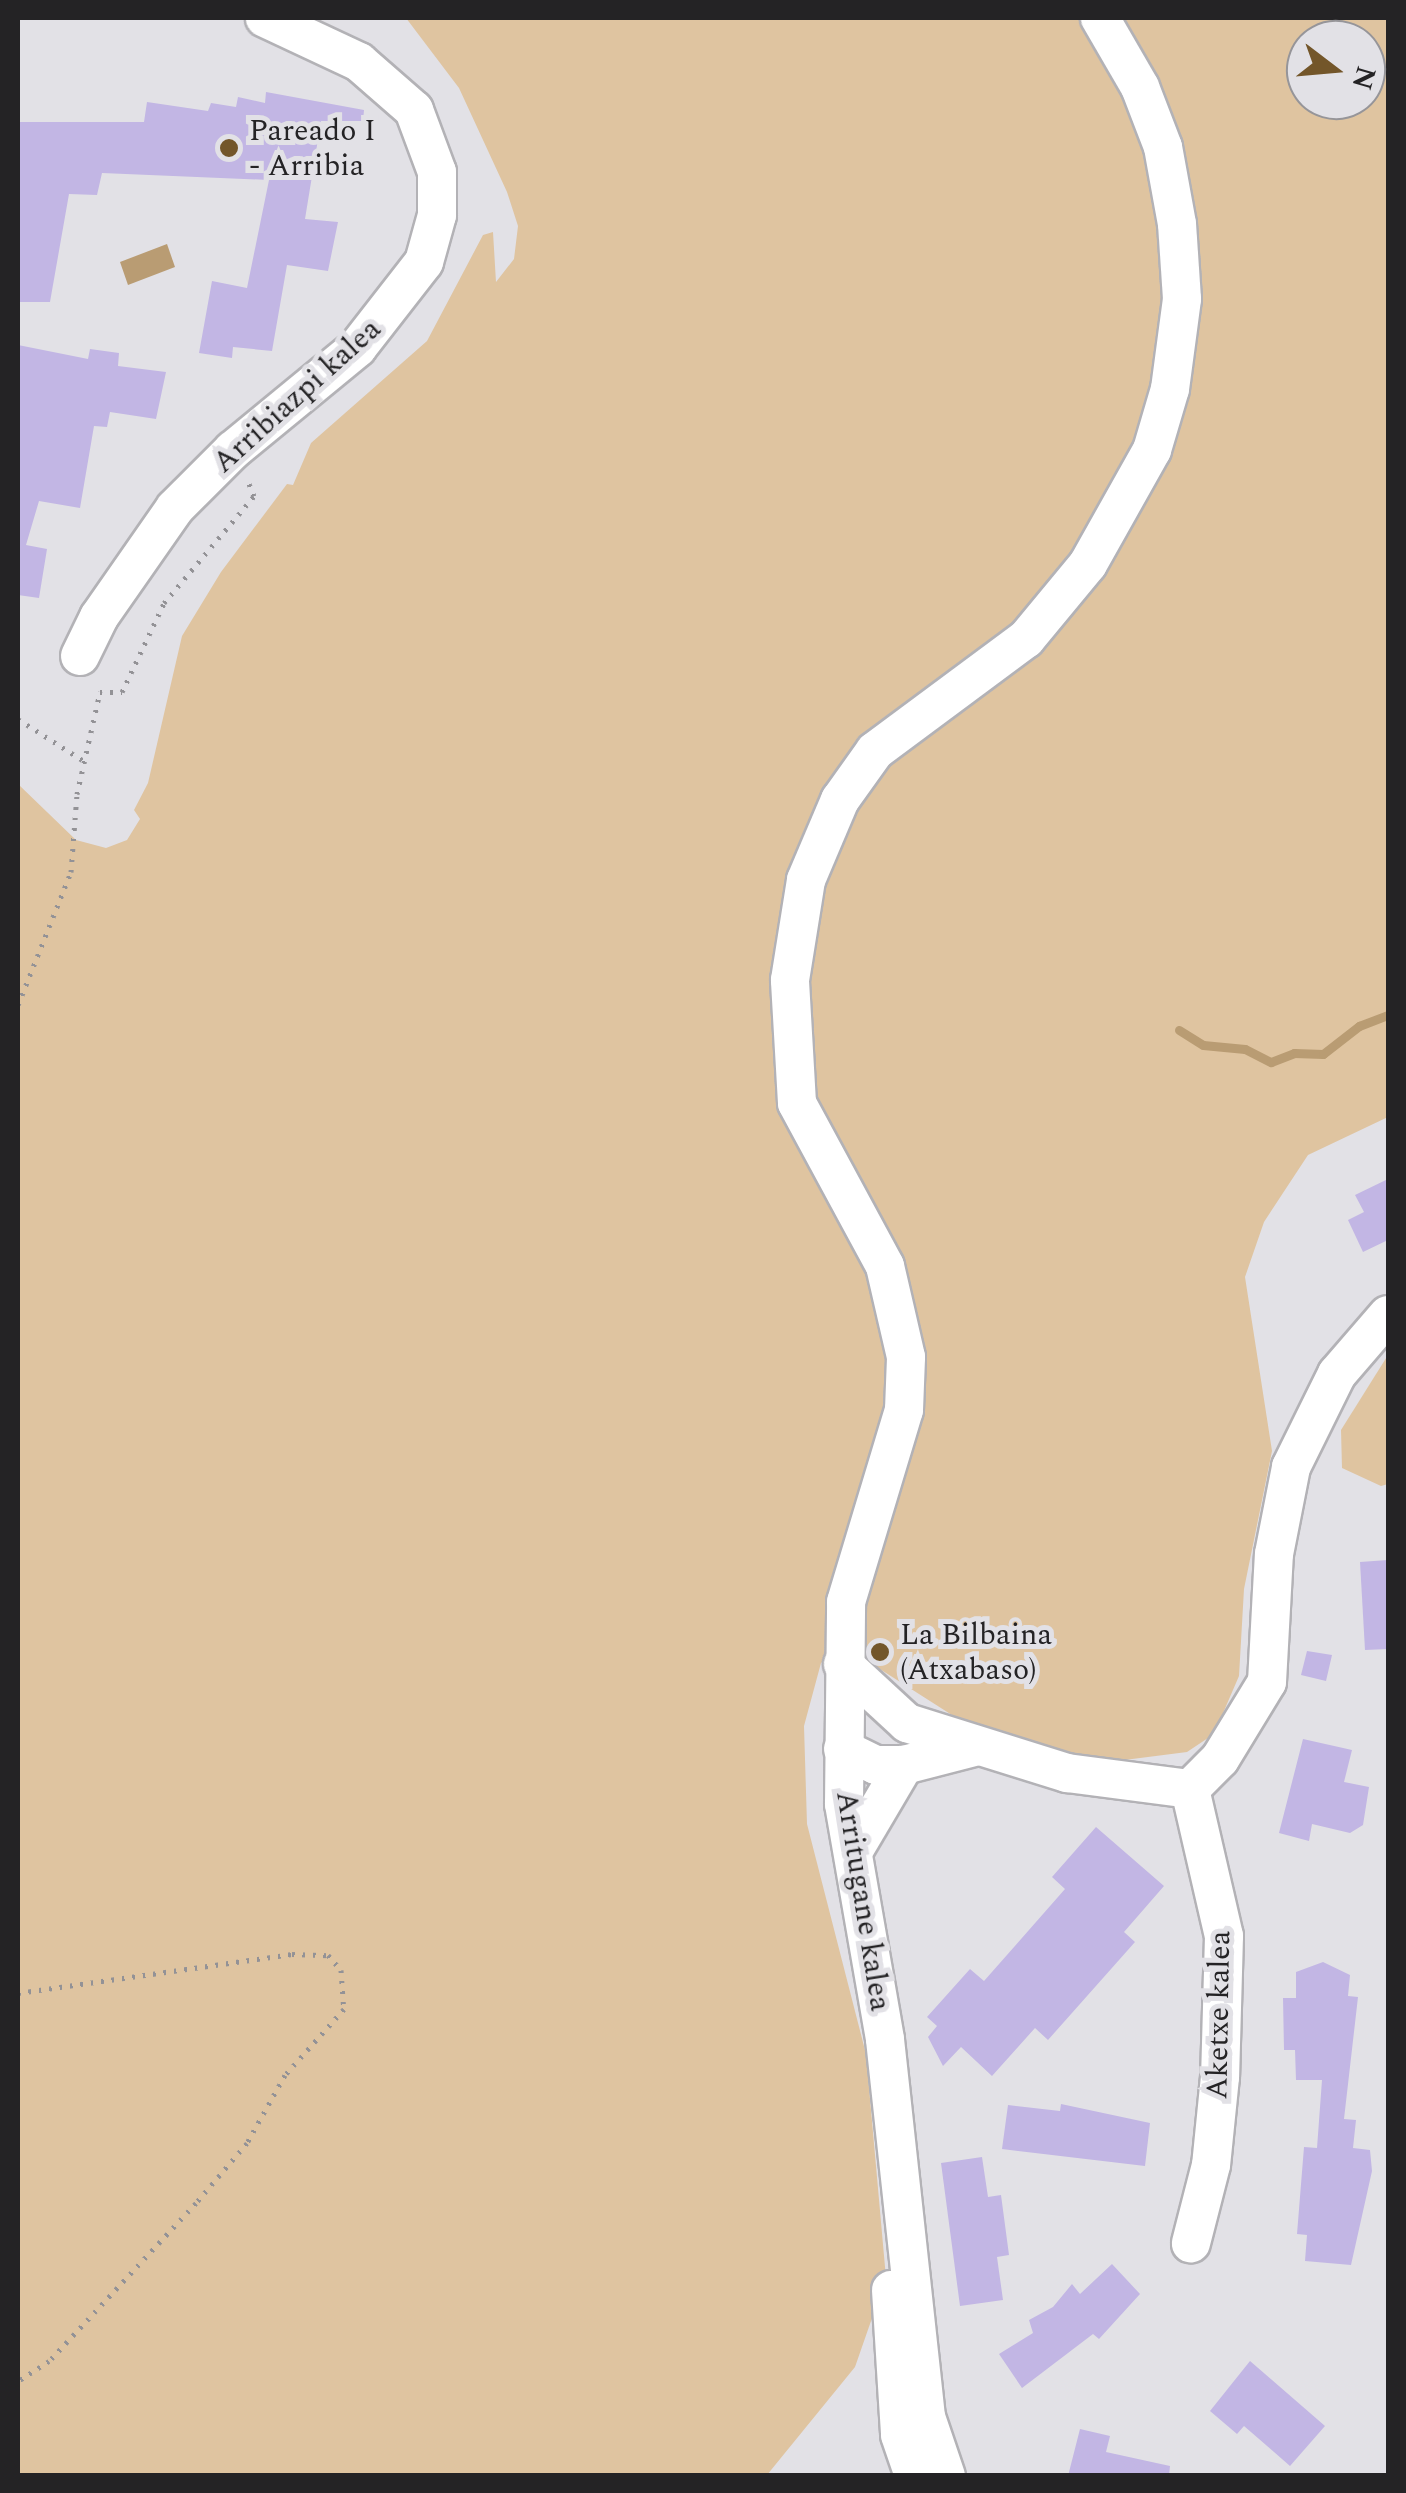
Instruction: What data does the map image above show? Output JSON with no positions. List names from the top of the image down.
{
  "streets": {
    "street": ["Arribiazpi kalea", "Arritugane kalea", "Aketxe kalea"]
  },
  "places": ["Pareado I - Arribia", "La Bilbaina (Atxabaso)"],
  "north": "right"
}
